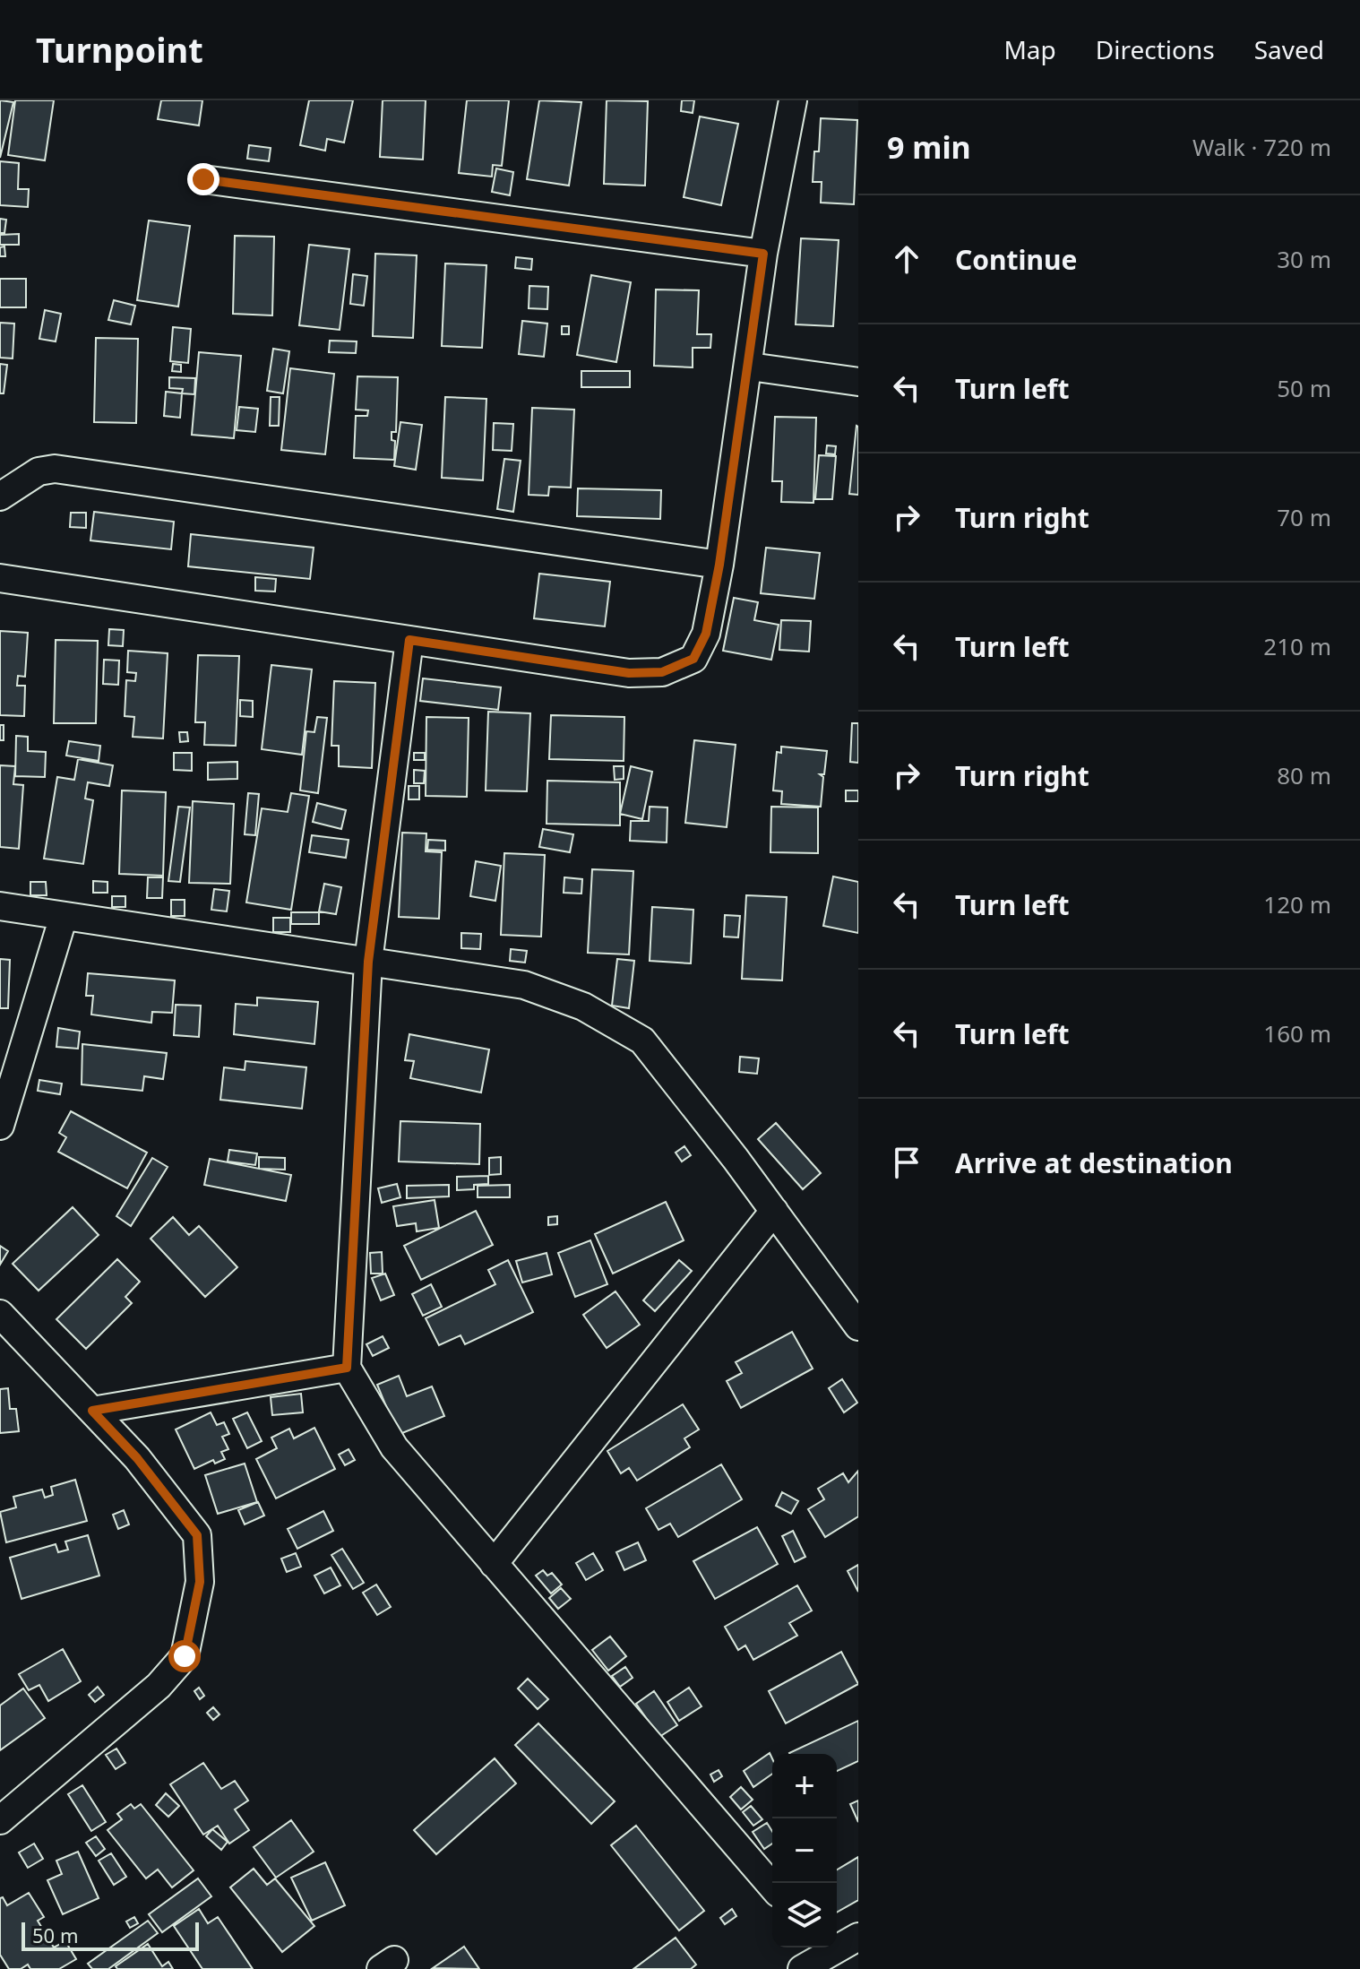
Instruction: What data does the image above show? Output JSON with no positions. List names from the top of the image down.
{
  "scale_bar": "50 m",
  "page": {
    "header": "Turnpoint",
    "nav": ["Map", "Directions", "Saved"],
    "heading": ["9 min", "Walk · 720 m"],
    "list": [
      ["Continue", "30 m"],
      ["Turn left", "50 m"],
      ["Turn right", "70 m"],
      ["Turn left", "210 m"],
      ["Turn right", "80 m"],
      ["Turn left", "120 m"],
      ["Turn left", "160 m"],
      "Arrive at destination"
    ],
    "map_buttons": ["+", "−"],
    "scale": "50 m"
  }
}
